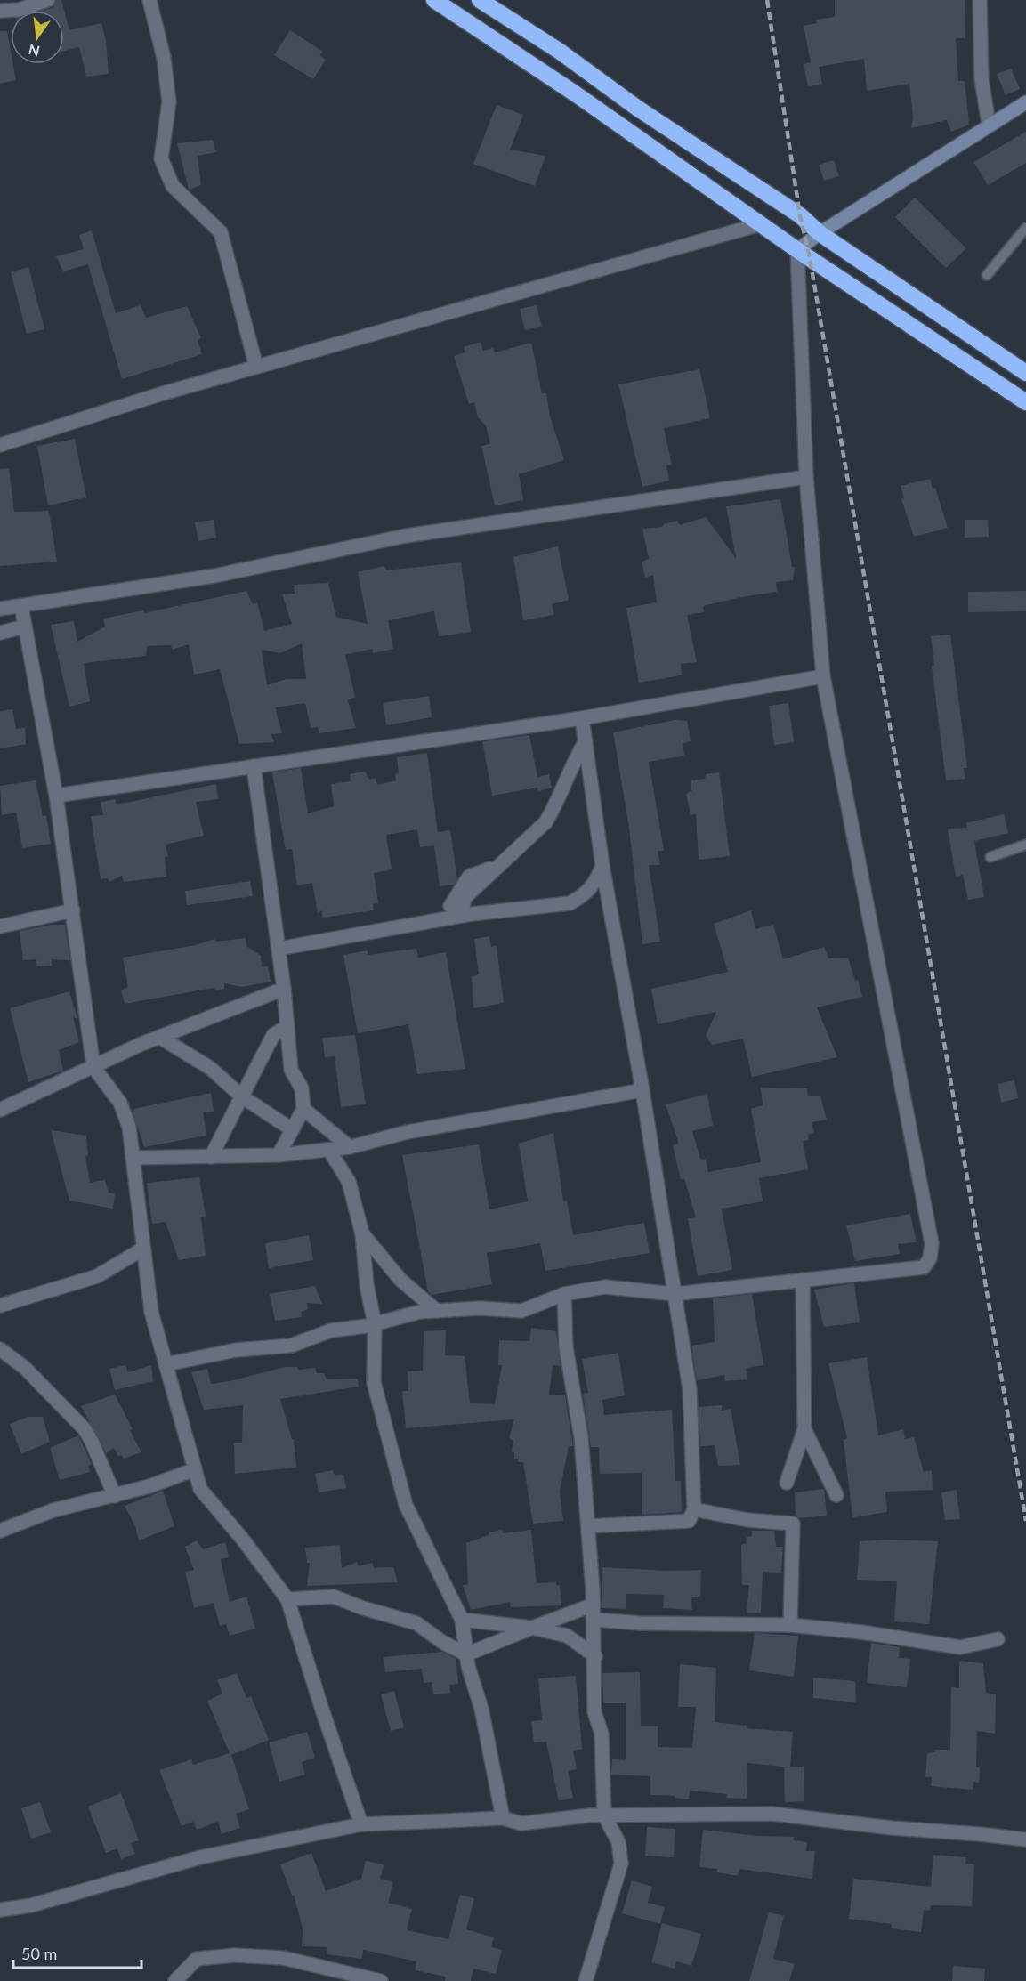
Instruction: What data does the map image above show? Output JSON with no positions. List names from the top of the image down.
{
  "scale_bar": "50 m",
  "north": "bottom"
}
